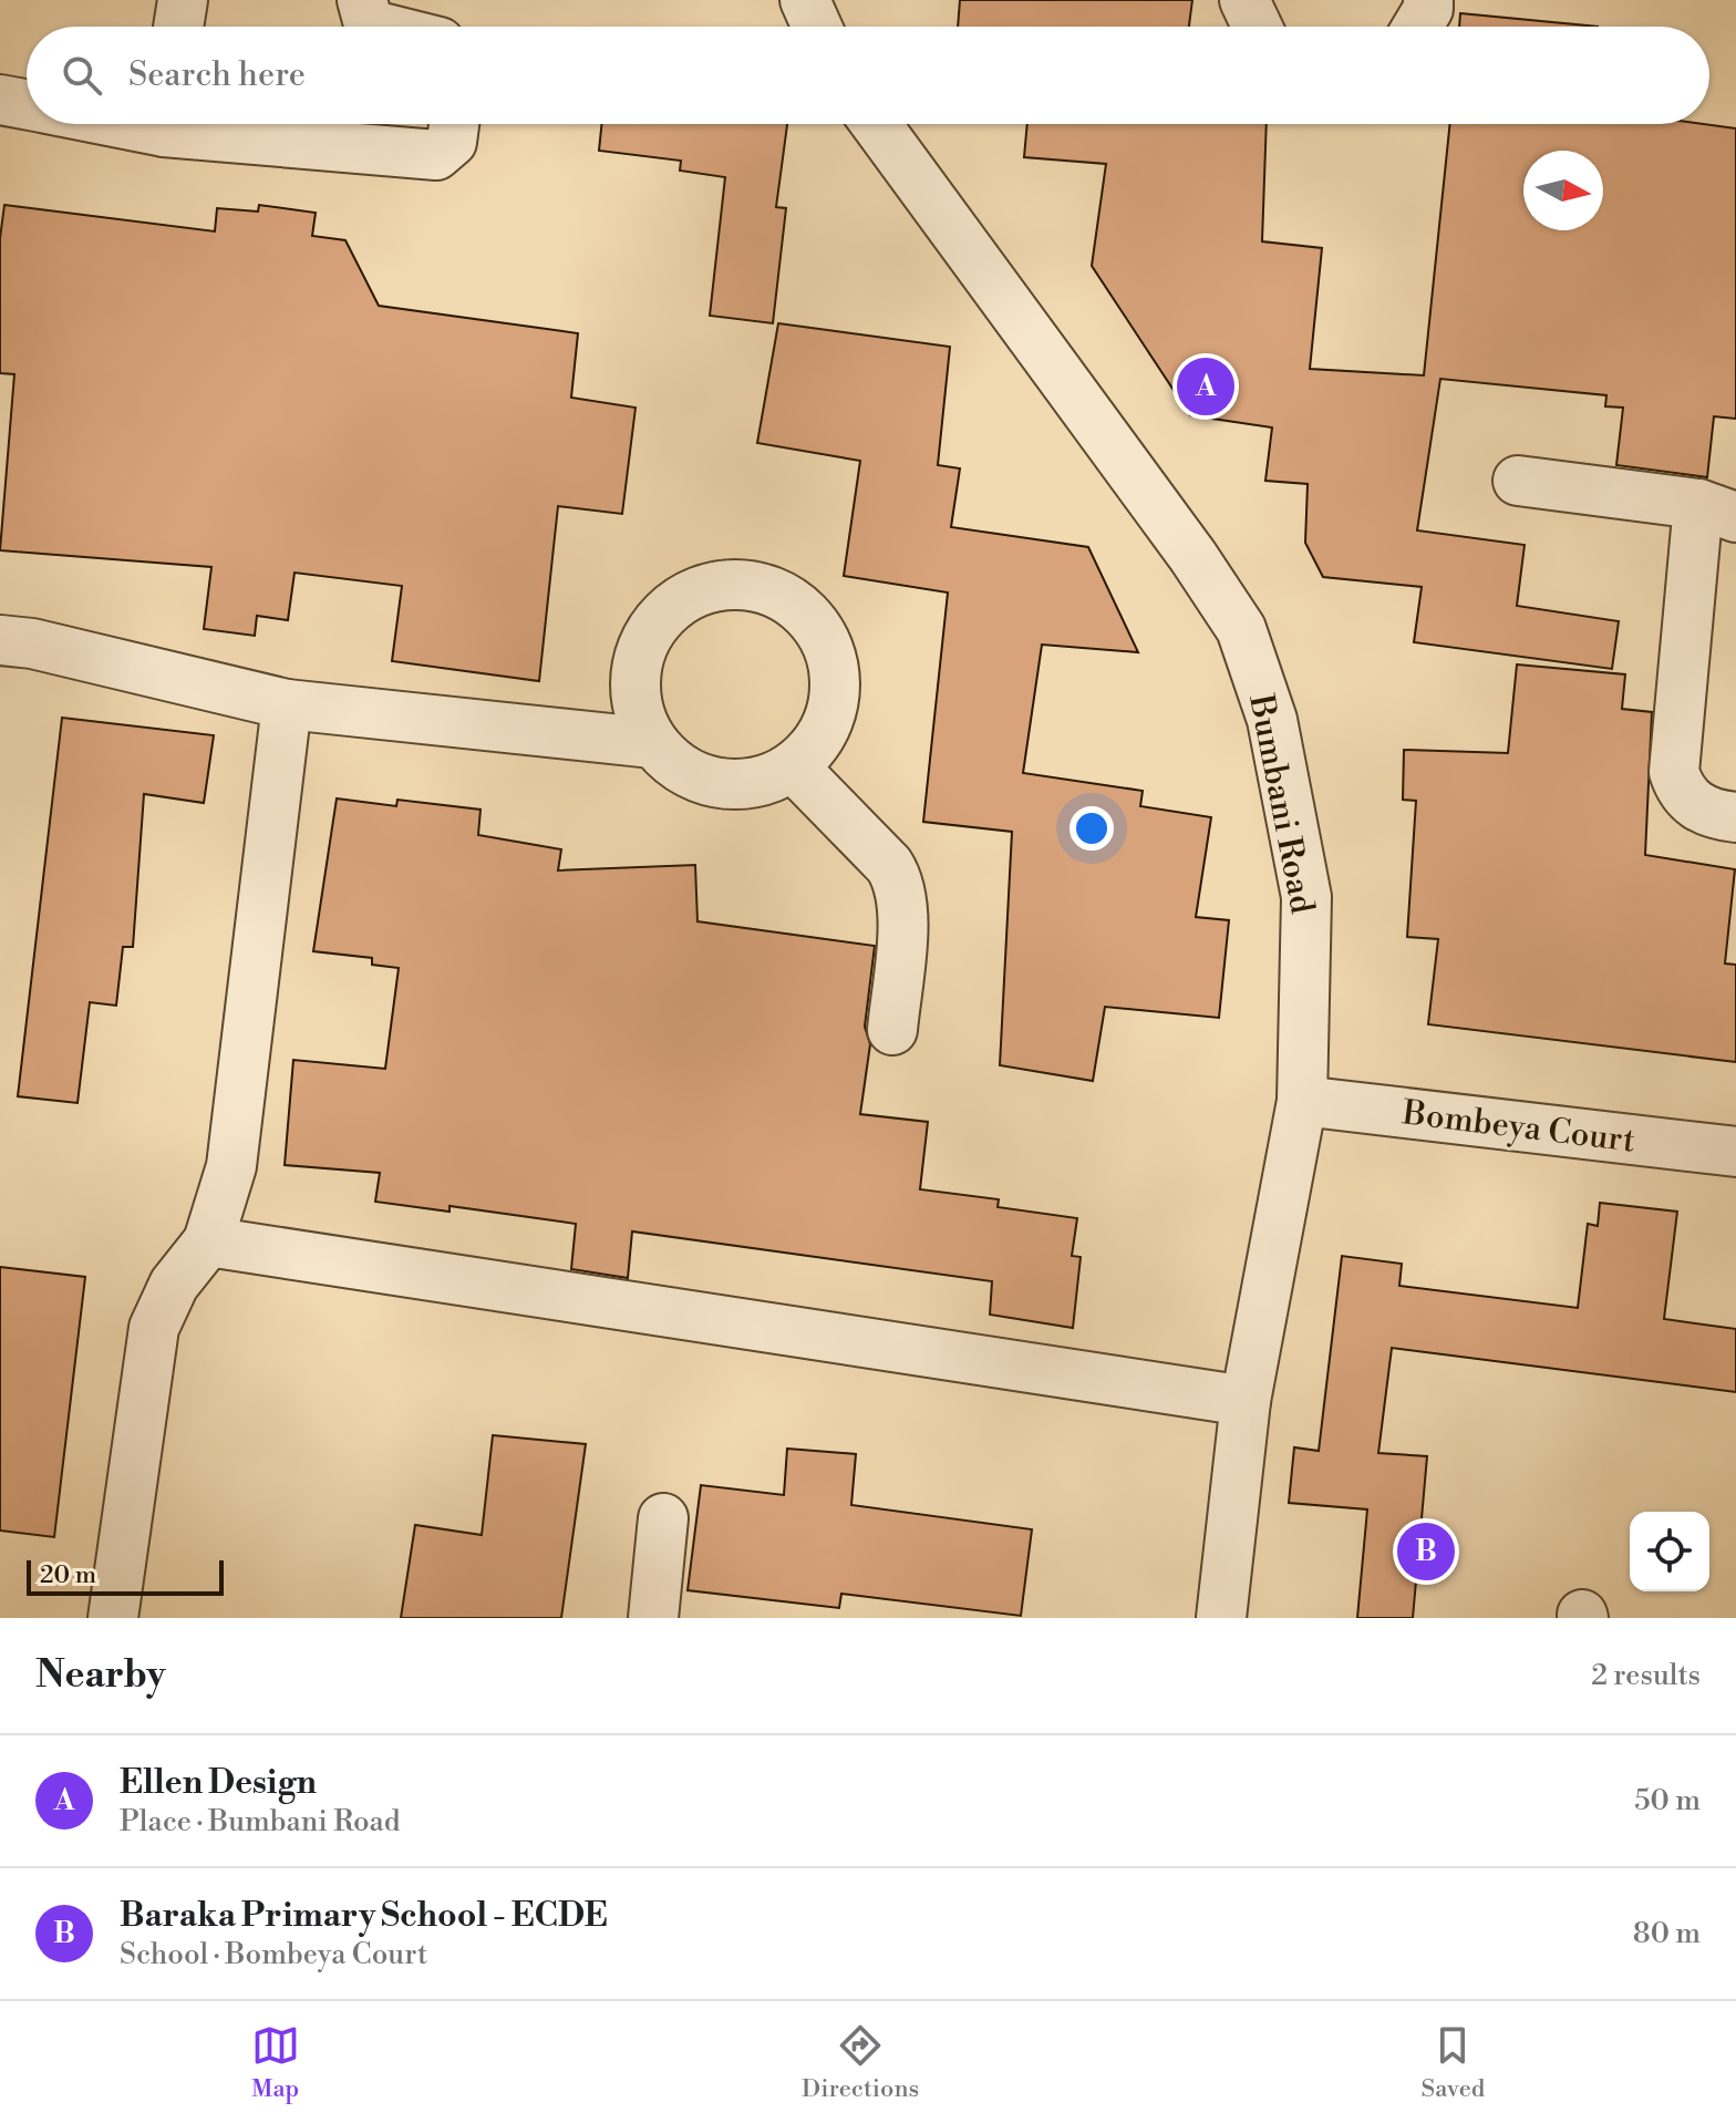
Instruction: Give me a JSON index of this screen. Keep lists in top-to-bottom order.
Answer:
{
  "streets": {
    "street": ["Bumbani Road", "Bombeya Court"]
  },
  "crossings": [
    ["Bumbani Road", "Bombeya Court"]
  ],
  "scale_bar": "20 m",
  "north": "right",
  "page": {
    "search": "Search here",
    "pins": ["A", "B"],
    "scale": "20 m",
    "heading": ["Nearby", "2 results"],
    "list": [
      {
        "mark": "A",
        "name": "Ellen Design",
        "note": "Place · Bumbani Road",
        "value": "50 m"
      },
      {
        "mark": "B",
        "name": "Baraka Primary School - ECDE",
        "note": "School · Bombeya Court",
        "value": "80 m"
      }
    ],
    "nav": ["Map", "Directions", "Saved"]
  }
}
